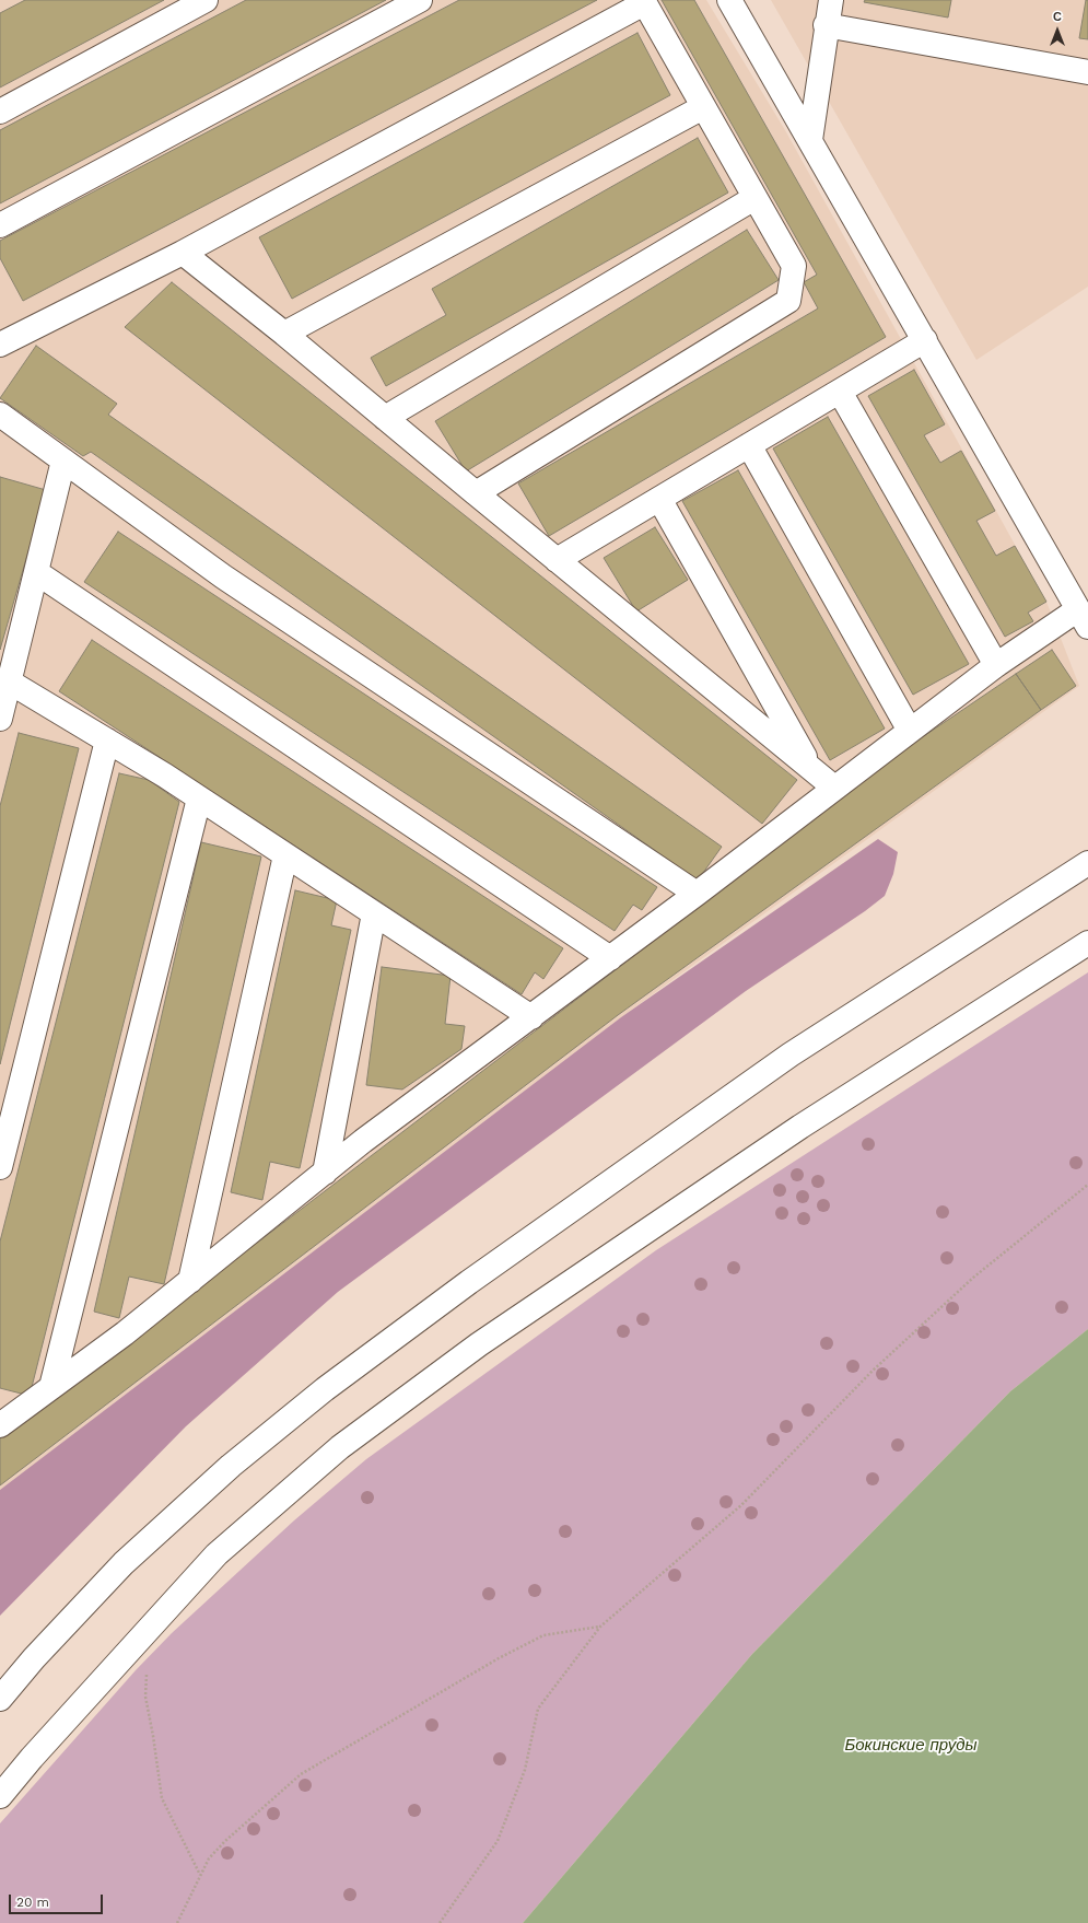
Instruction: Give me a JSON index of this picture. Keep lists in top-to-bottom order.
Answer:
{
  "water": ["Бокинские пруды"],
  "scale_bar": "20 m",
  "north": "top"
}
